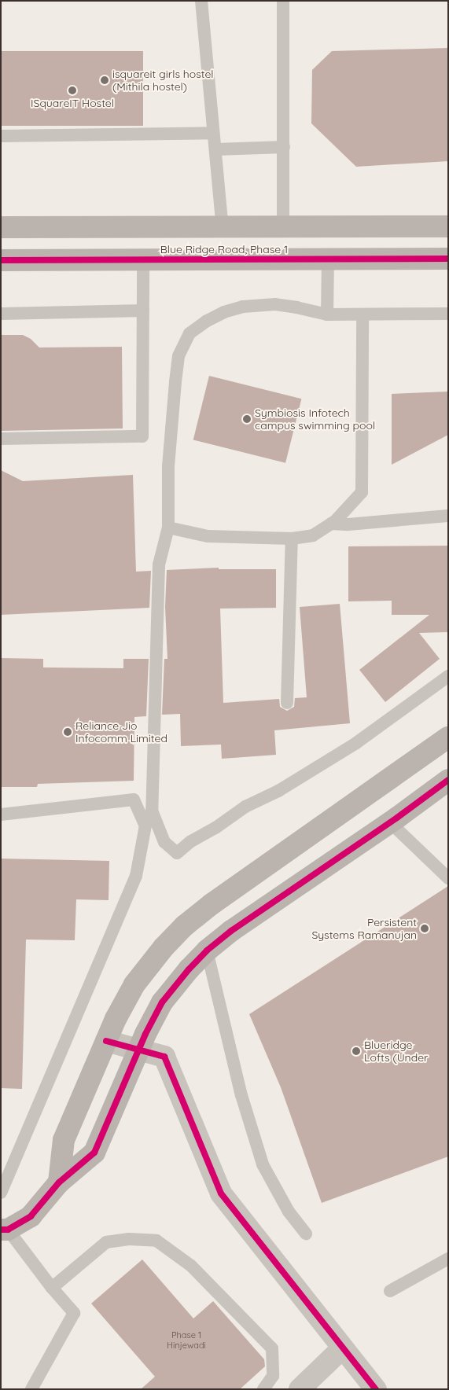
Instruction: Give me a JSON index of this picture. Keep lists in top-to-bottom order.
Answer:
{
  "streets": {
    "street": ["Blue Ridge Road, Phase 1"]
  },
  "places": [
    "isquareit girls hostel (Mithila hostel)",
    "ISquareIT Hostel",
    "Symbiosis Infotech campus swimming pool",
    "Reliance Jio Infocomm Limited",
    "Persistent Systems Ramanujan",
    "Blueridge Lofts (Under"
  ],
  "house_numbers": ["Phase 1 Hinjewadi"]
}
